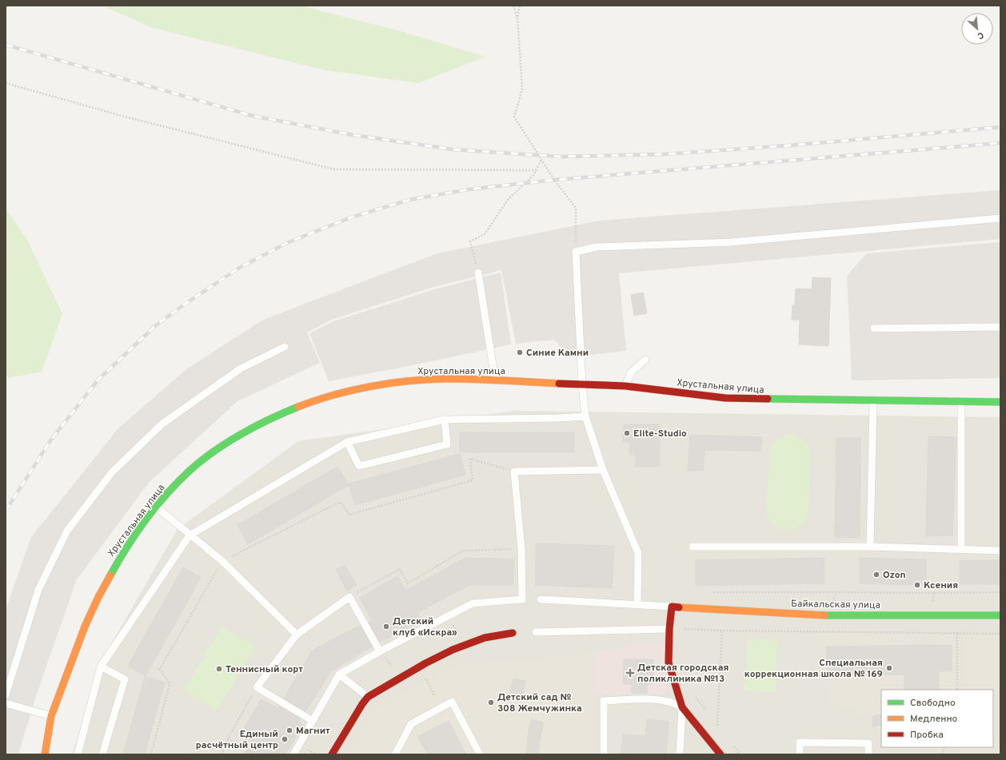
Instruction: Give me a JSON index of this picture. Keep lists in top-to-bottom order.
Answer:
{
  "streets": {
    "street": ["Хрустальная улица", "Байкальская улица"]
  },
  "places": {
    "other": [
      "Синие Камни",
      "Elite-Studio",
      "Ozon",
      "Ксения",
      "Детский клуб «Искра»",
      "Специальная коррекционная школа № 169",
      "Теннисный корт",
      "Детский сад № 308 Жемчужинка",
      "Магнит",
      "Единый расчётный центр"
    ],
    "health": ["Детская городская поликлиника №13"]
  },
  "legend": ["Свободно", "Медленно", "Пробка"],
  "north": "bottom right"
}
